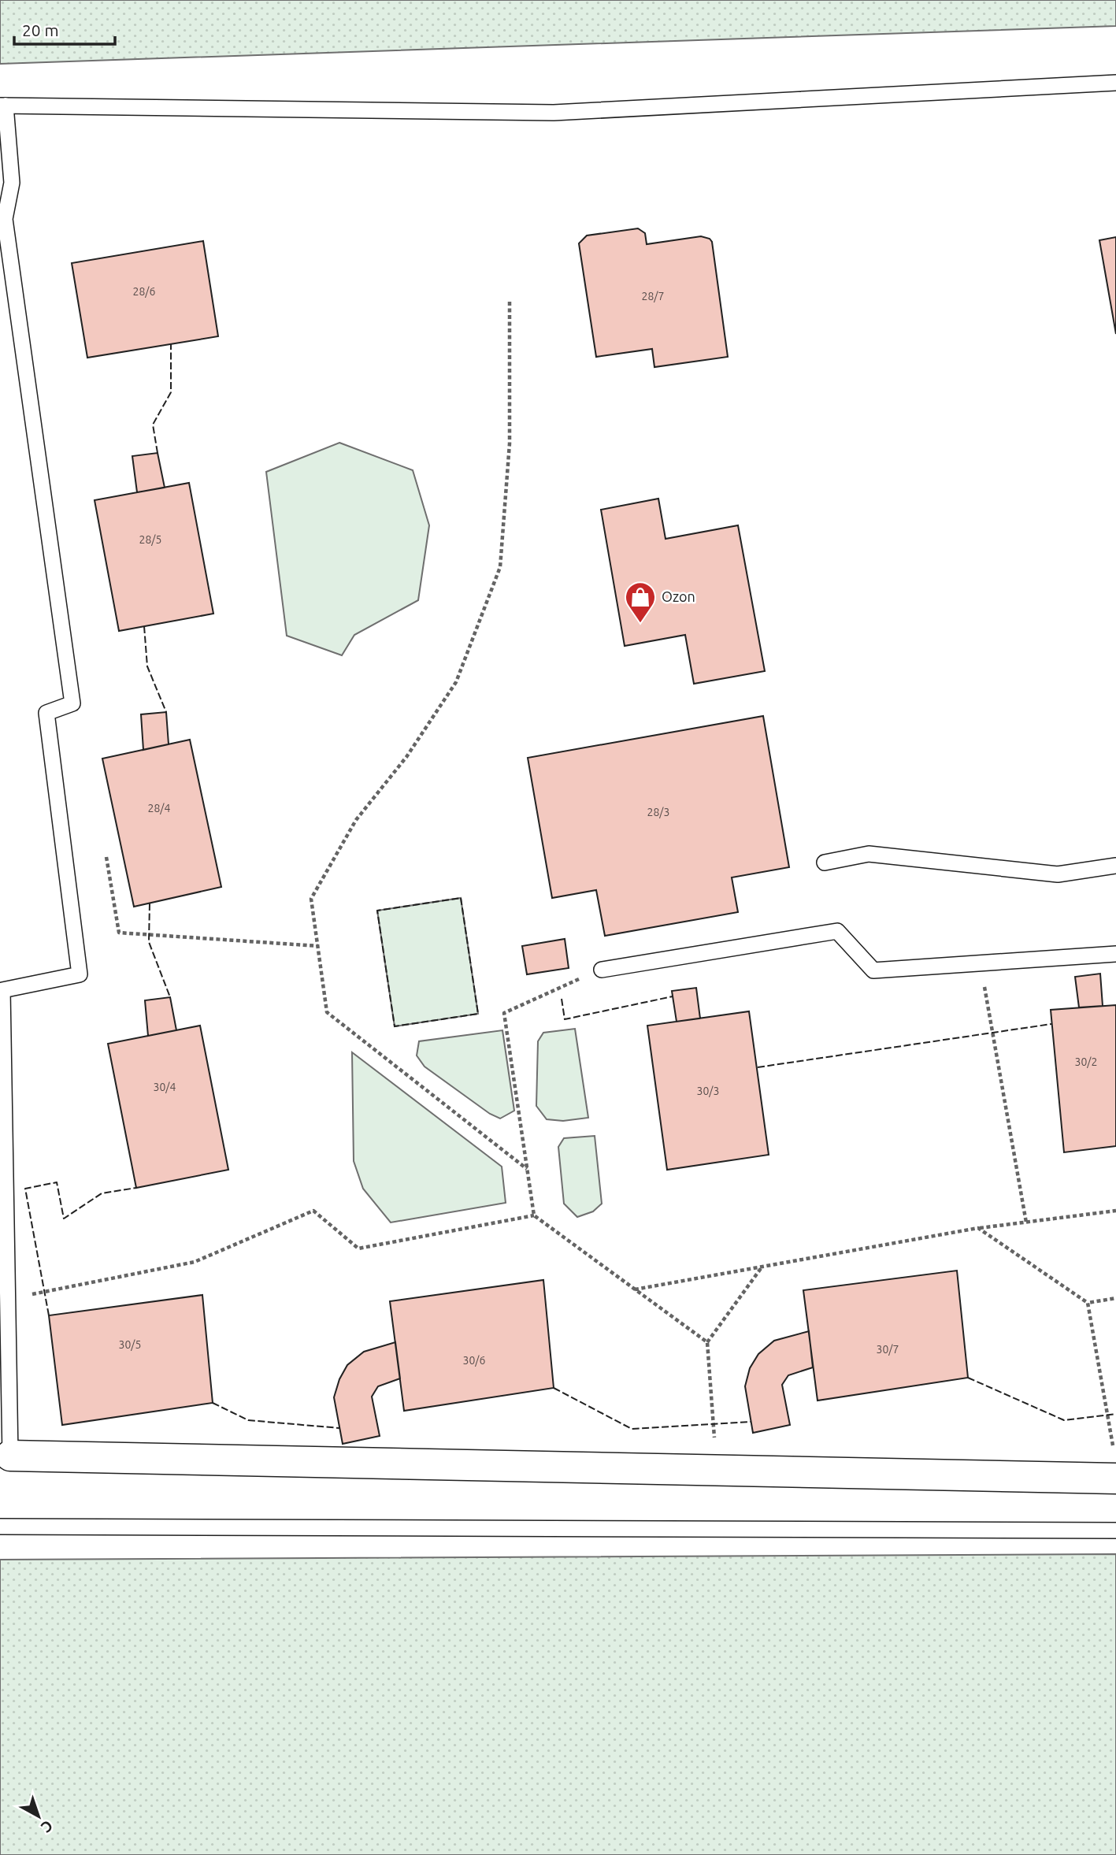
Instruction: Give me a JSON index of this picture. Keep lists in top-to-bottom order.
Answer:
{
  "places": {
    "shop": ["Ozon"]
  },
  "house_numbers": [
    "28/6",
    "28/7",
    "28/5",
    "28/4",
    "28/3",
    "30/2",
    "30/4",
    "30/3",
    "30/5",
    "30/7",
    "30/6"
  ],
  "scale_bar": "20 m",
  "north": "bottom right"
}
